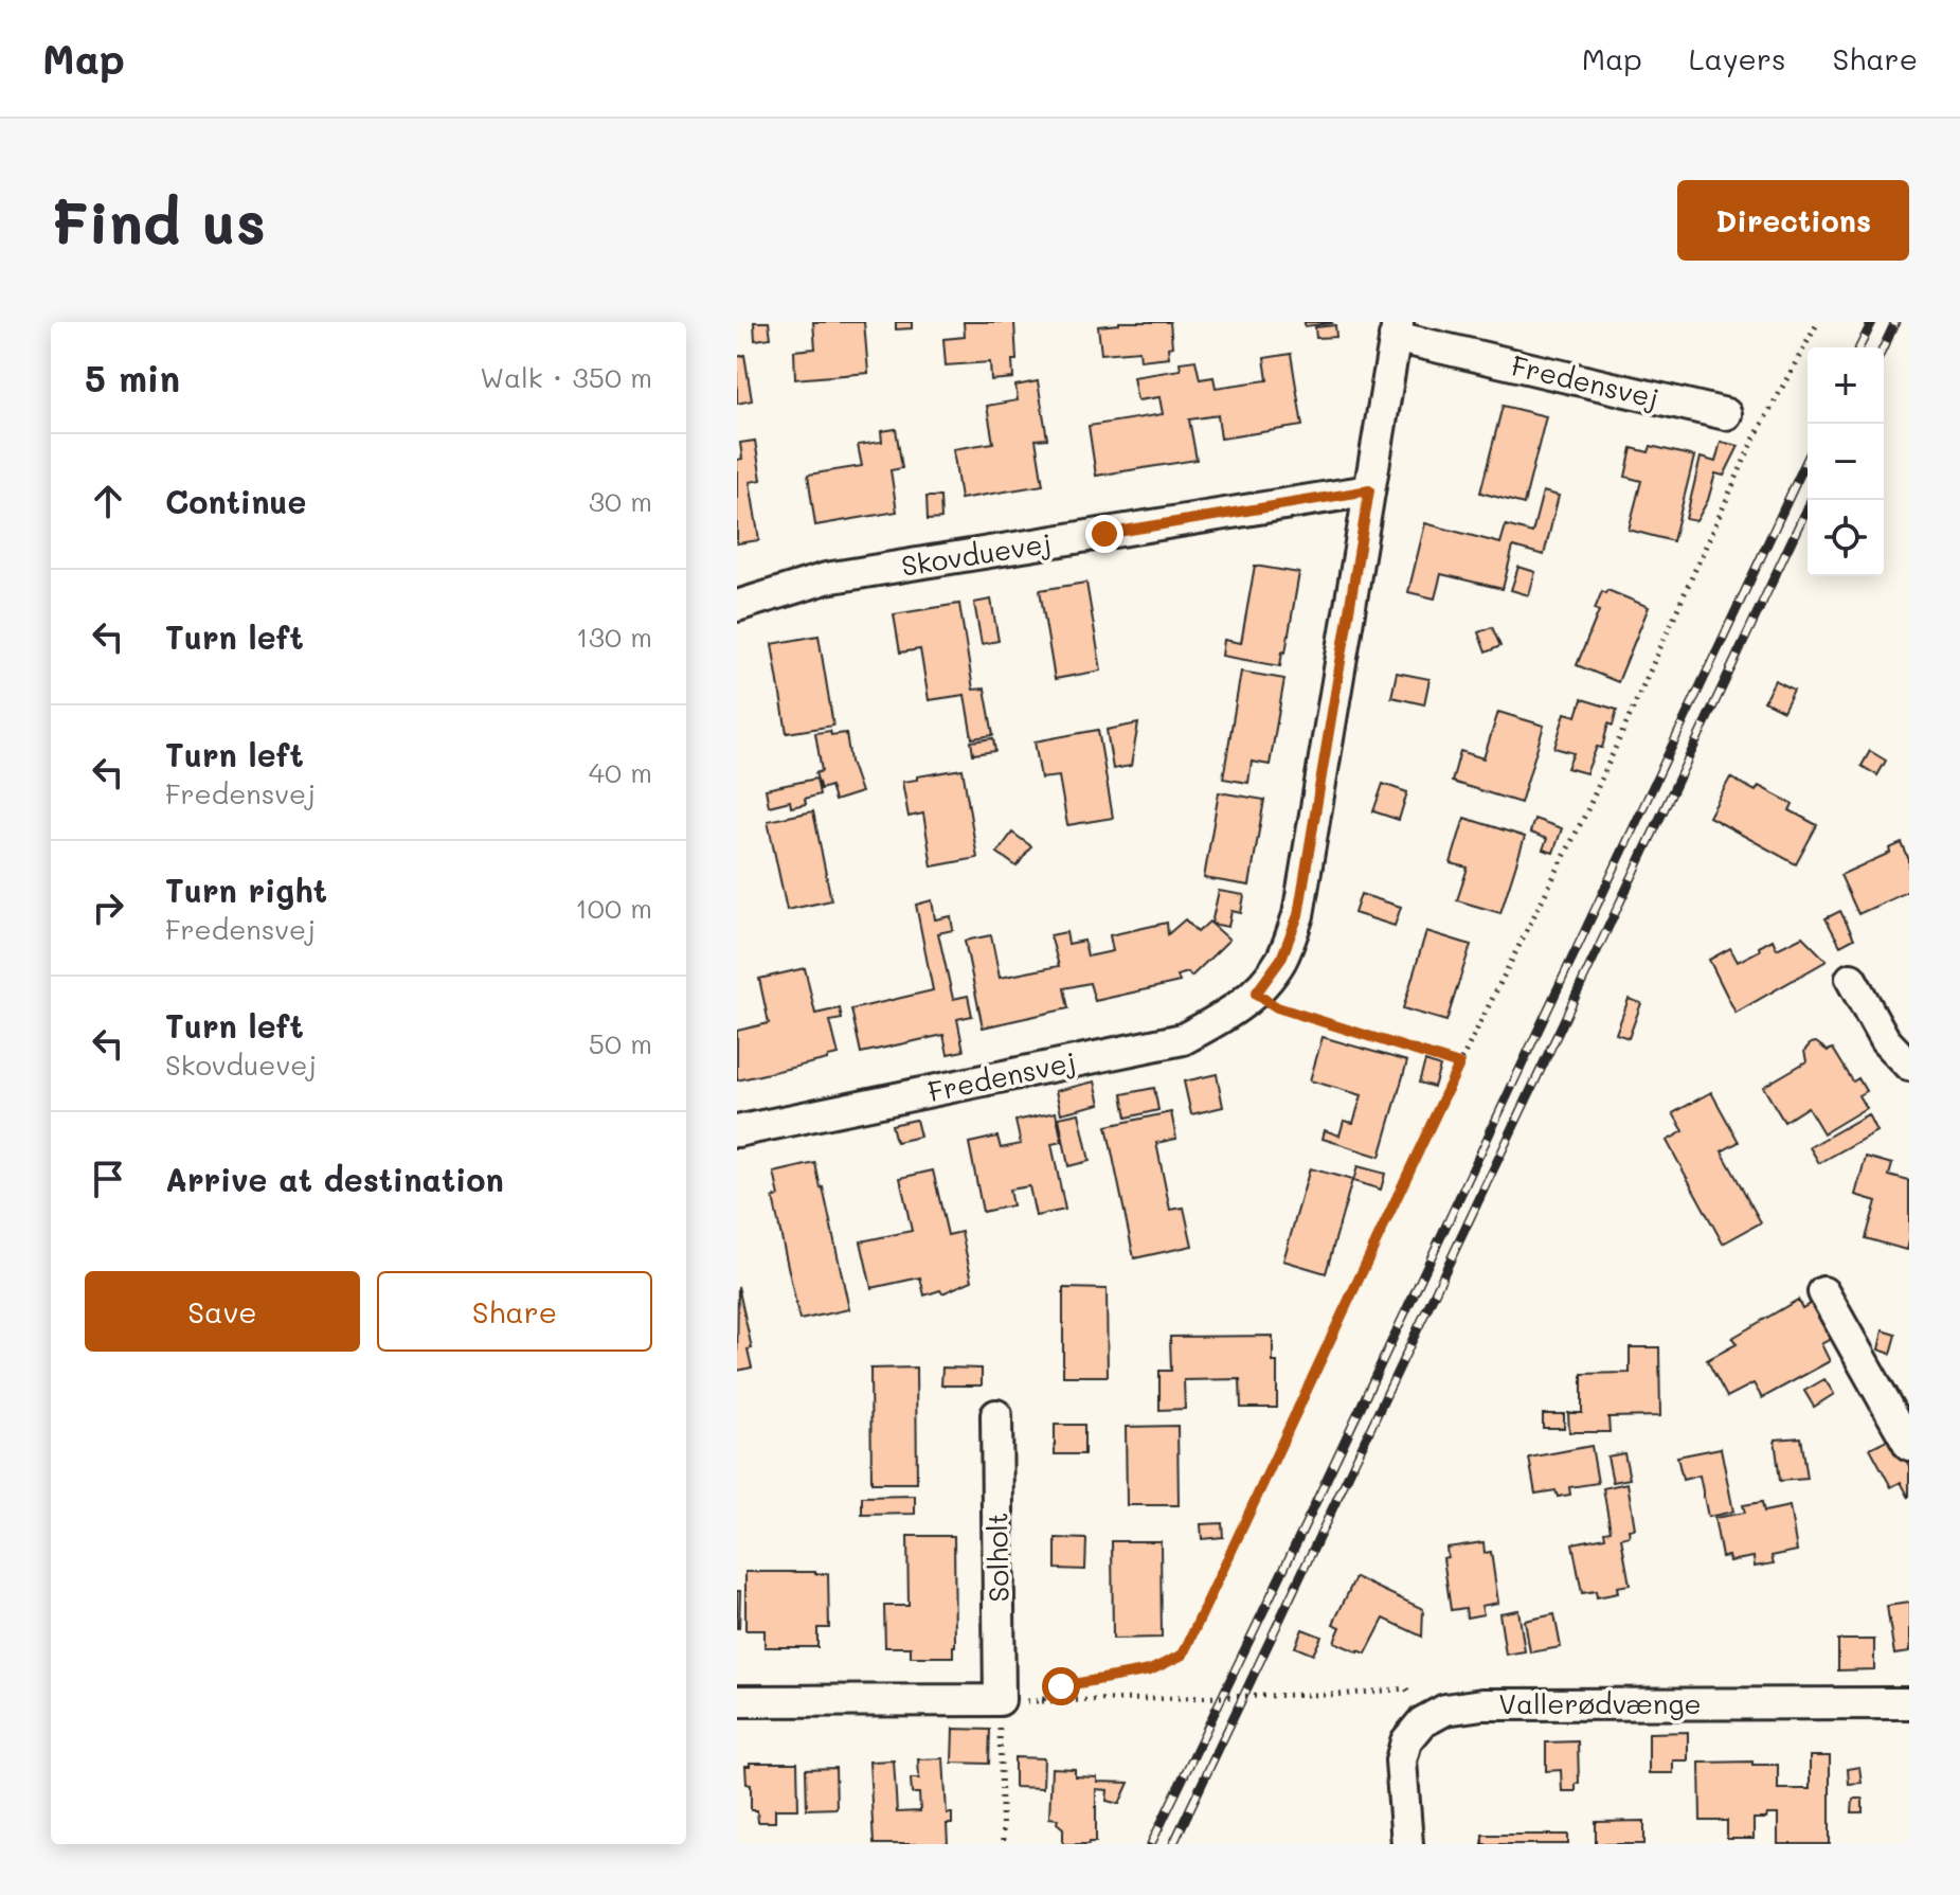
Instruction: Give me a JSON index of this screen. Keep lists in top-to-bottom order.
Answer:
{
  "streets": {
    "street": [
      "Fredensvej",
      "Skovduevej",
      "Solholt",
      "Vallerødvænge"
    ]
  },
  "crossings": [
    ["Fredensvej", "Skovduevej"]
  ],
  "page": {
    "header": "Map",
    "nav": ["Map", "Layers", "Share"],
    "buttons": [
      "Directions",
      ["Save", "Share"]
    ],
    "title": "Find us",
    "heading": ["5 min", "Walk · 350 m"],
    "map_buttons": ["+", "−"],
    "list": [
      ["Continue", "30 m"],
      ["Turn left", "130 m"],
      ["Turn left", "Fredensvej", "40 m"],
      ["Turn right", "Fredensvej", "100 m"],
      ["Turn left", "Skovduevej", "50 m"],
      "Arrive at destination"
    ]
  }
}
